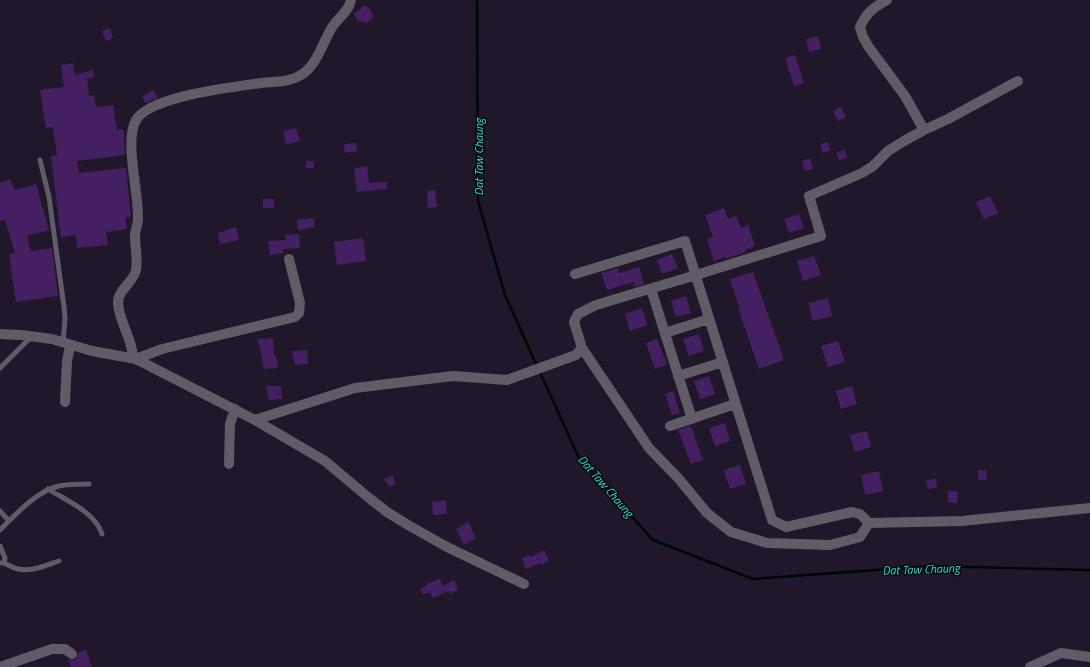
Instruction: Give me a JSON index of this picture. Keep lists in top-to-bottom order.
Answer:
{
  "water": ["Dat Taw Chaung"]
}
